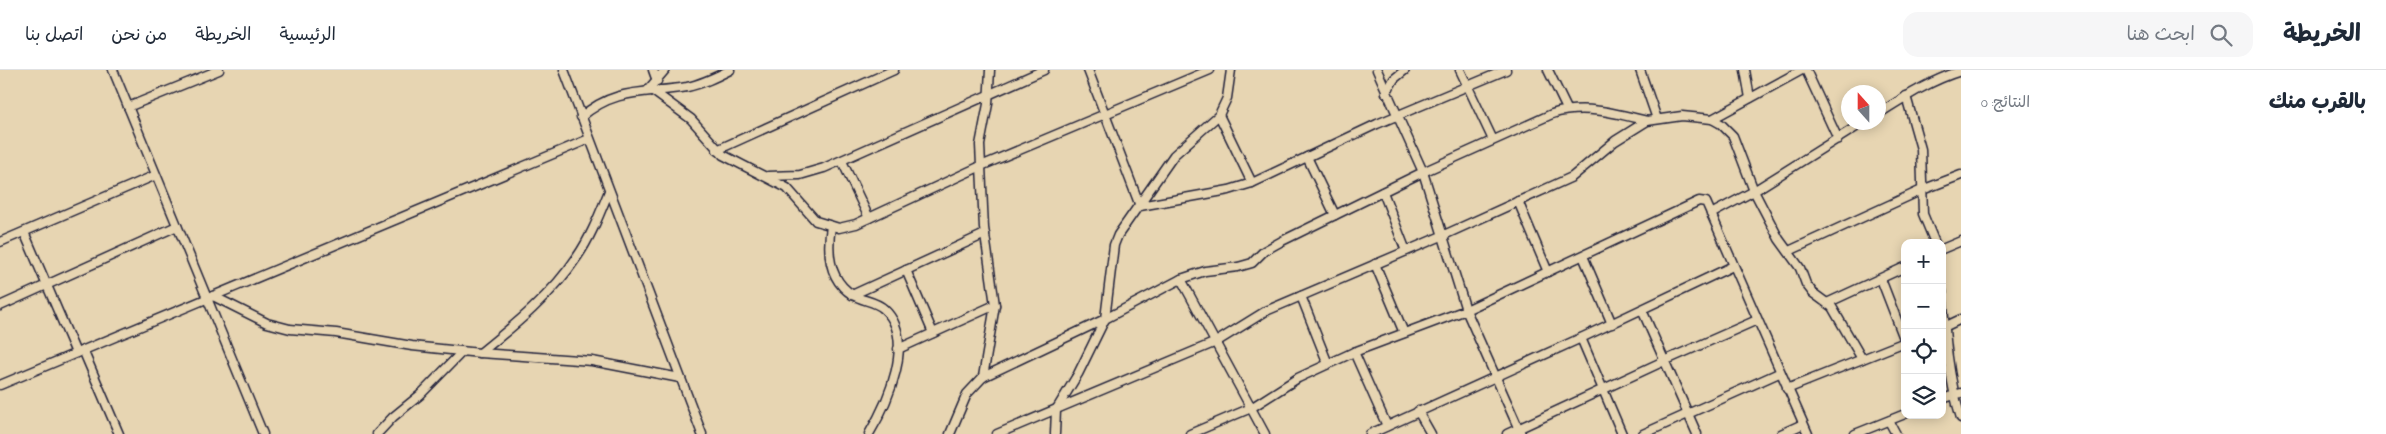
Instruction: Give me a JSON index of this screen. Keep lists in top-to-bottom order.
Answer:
{
  "north": "top",
  "page": {
    "header": "الخريطة",
    "search": "ابحث هنا",
    "nav": [
      "الرئيسية",
      "الخريطة",
      "من نحن",
      "اتصل بنا"
    ],
    "heading": ["بالقرب منك", "النتائج: 0"],
    "map_buttons": ["+", "−"]
  }
}
